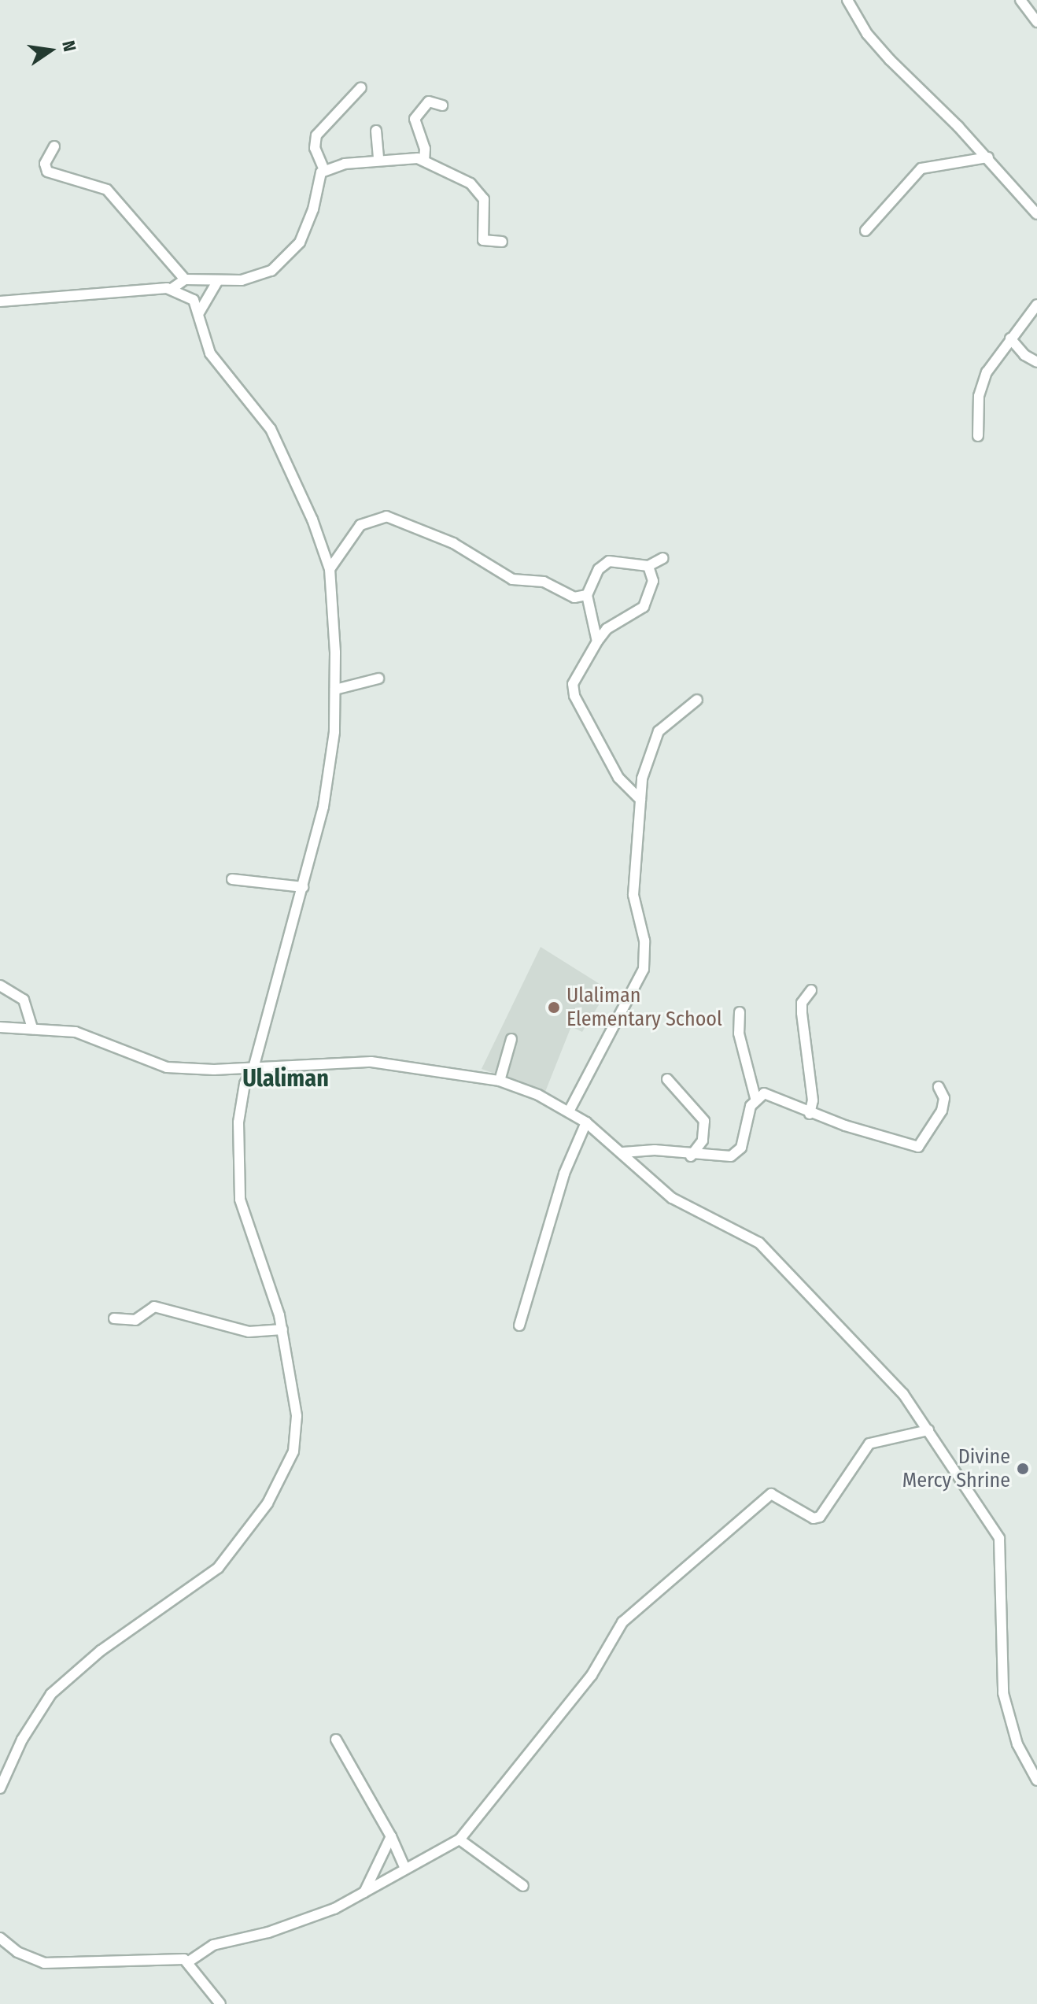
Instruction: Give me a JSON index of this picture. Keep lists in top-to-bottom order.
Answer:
{
  "districts": ["Ulaliman"],
  "places": ["Ulaliman Elementary School", "Divine Mercy Shrine"],
  "north": "right"
}
